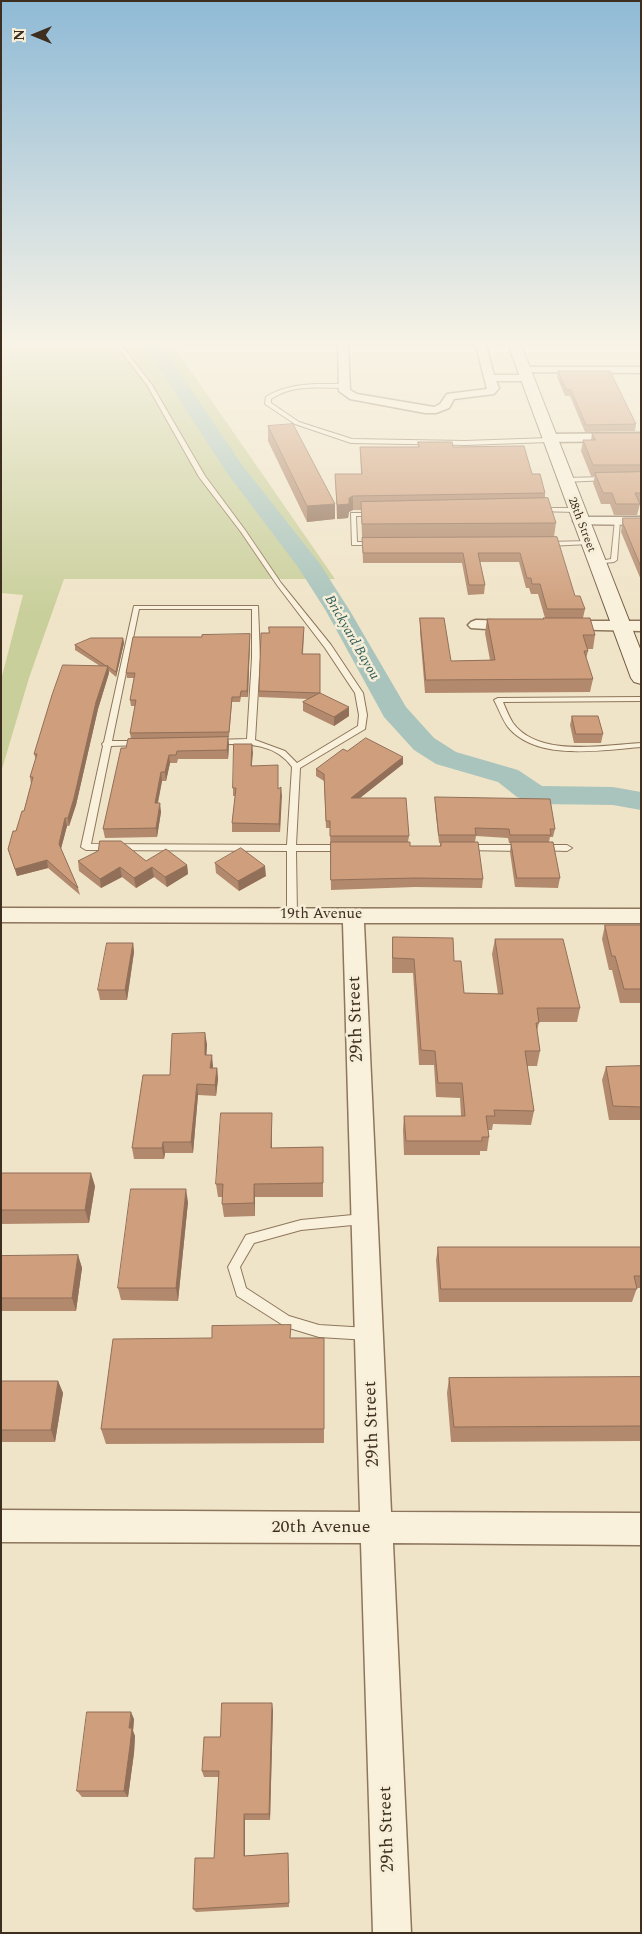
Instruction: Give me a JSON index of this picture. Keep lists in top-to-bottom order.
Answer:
{
  "streets": {
    "main road": ["28th Street"],
    "street": ["19th Avenue", "29th Street", "20th Avenue"]
  },
  "crossings": [
    ["19th Avenue", "29th Street"],
    ["29th Street", "20th Avenue"]
  ],
  "water": ["Brickyard Bayou"],
  "north": "left"
}
